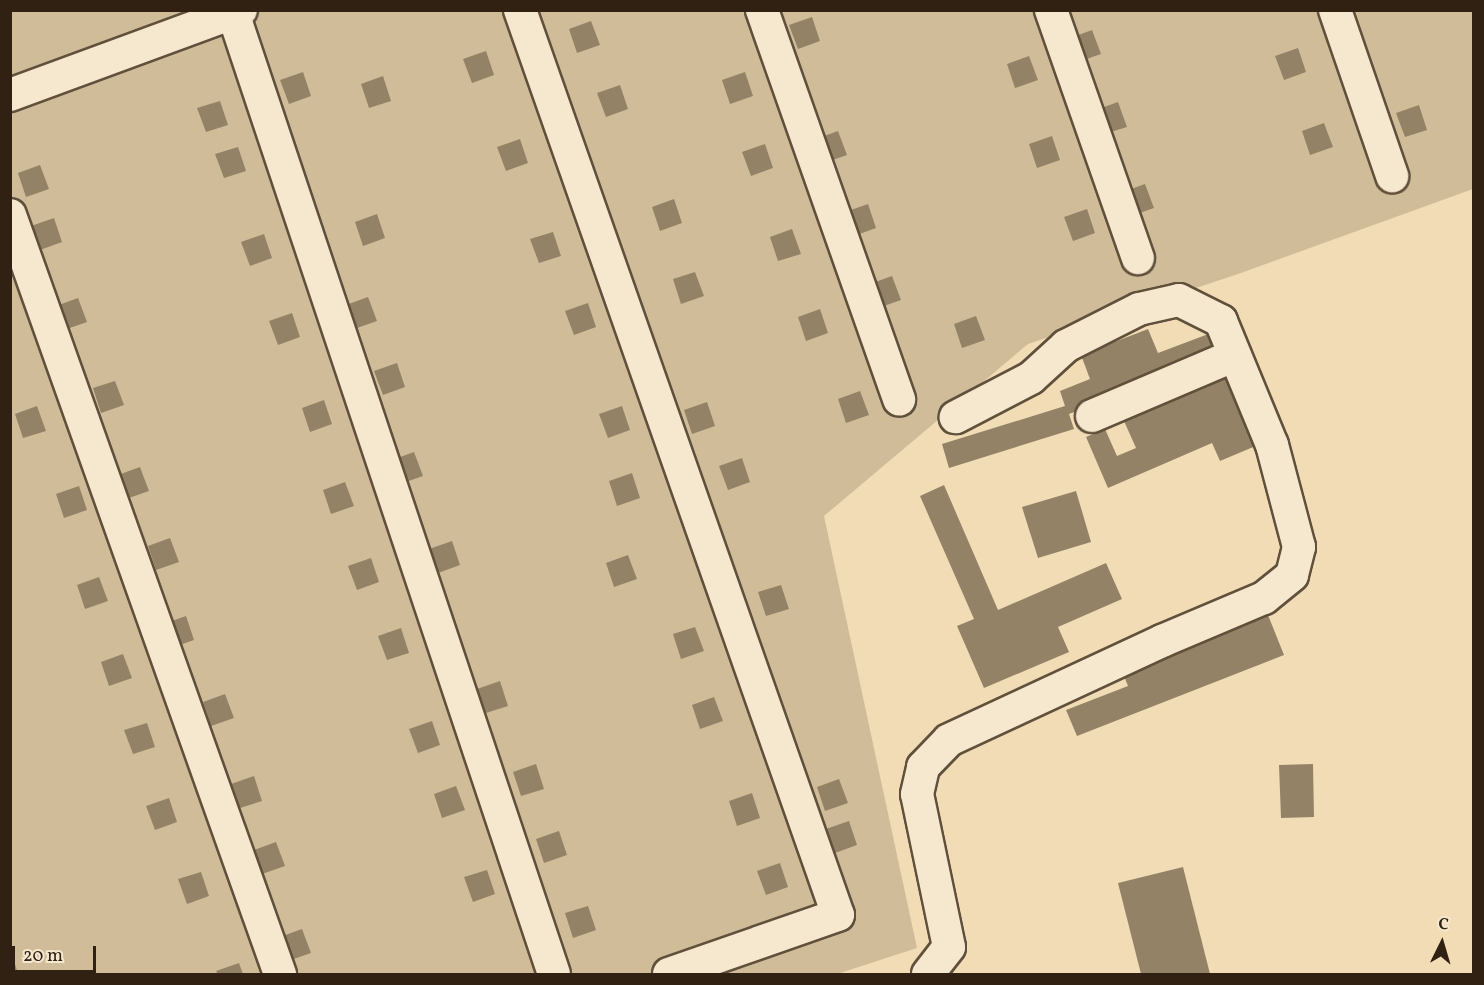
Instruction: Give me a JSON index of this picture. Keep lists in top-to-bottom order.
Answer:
{
  "scale_bar": "20 m",
  "north": "top"
}
